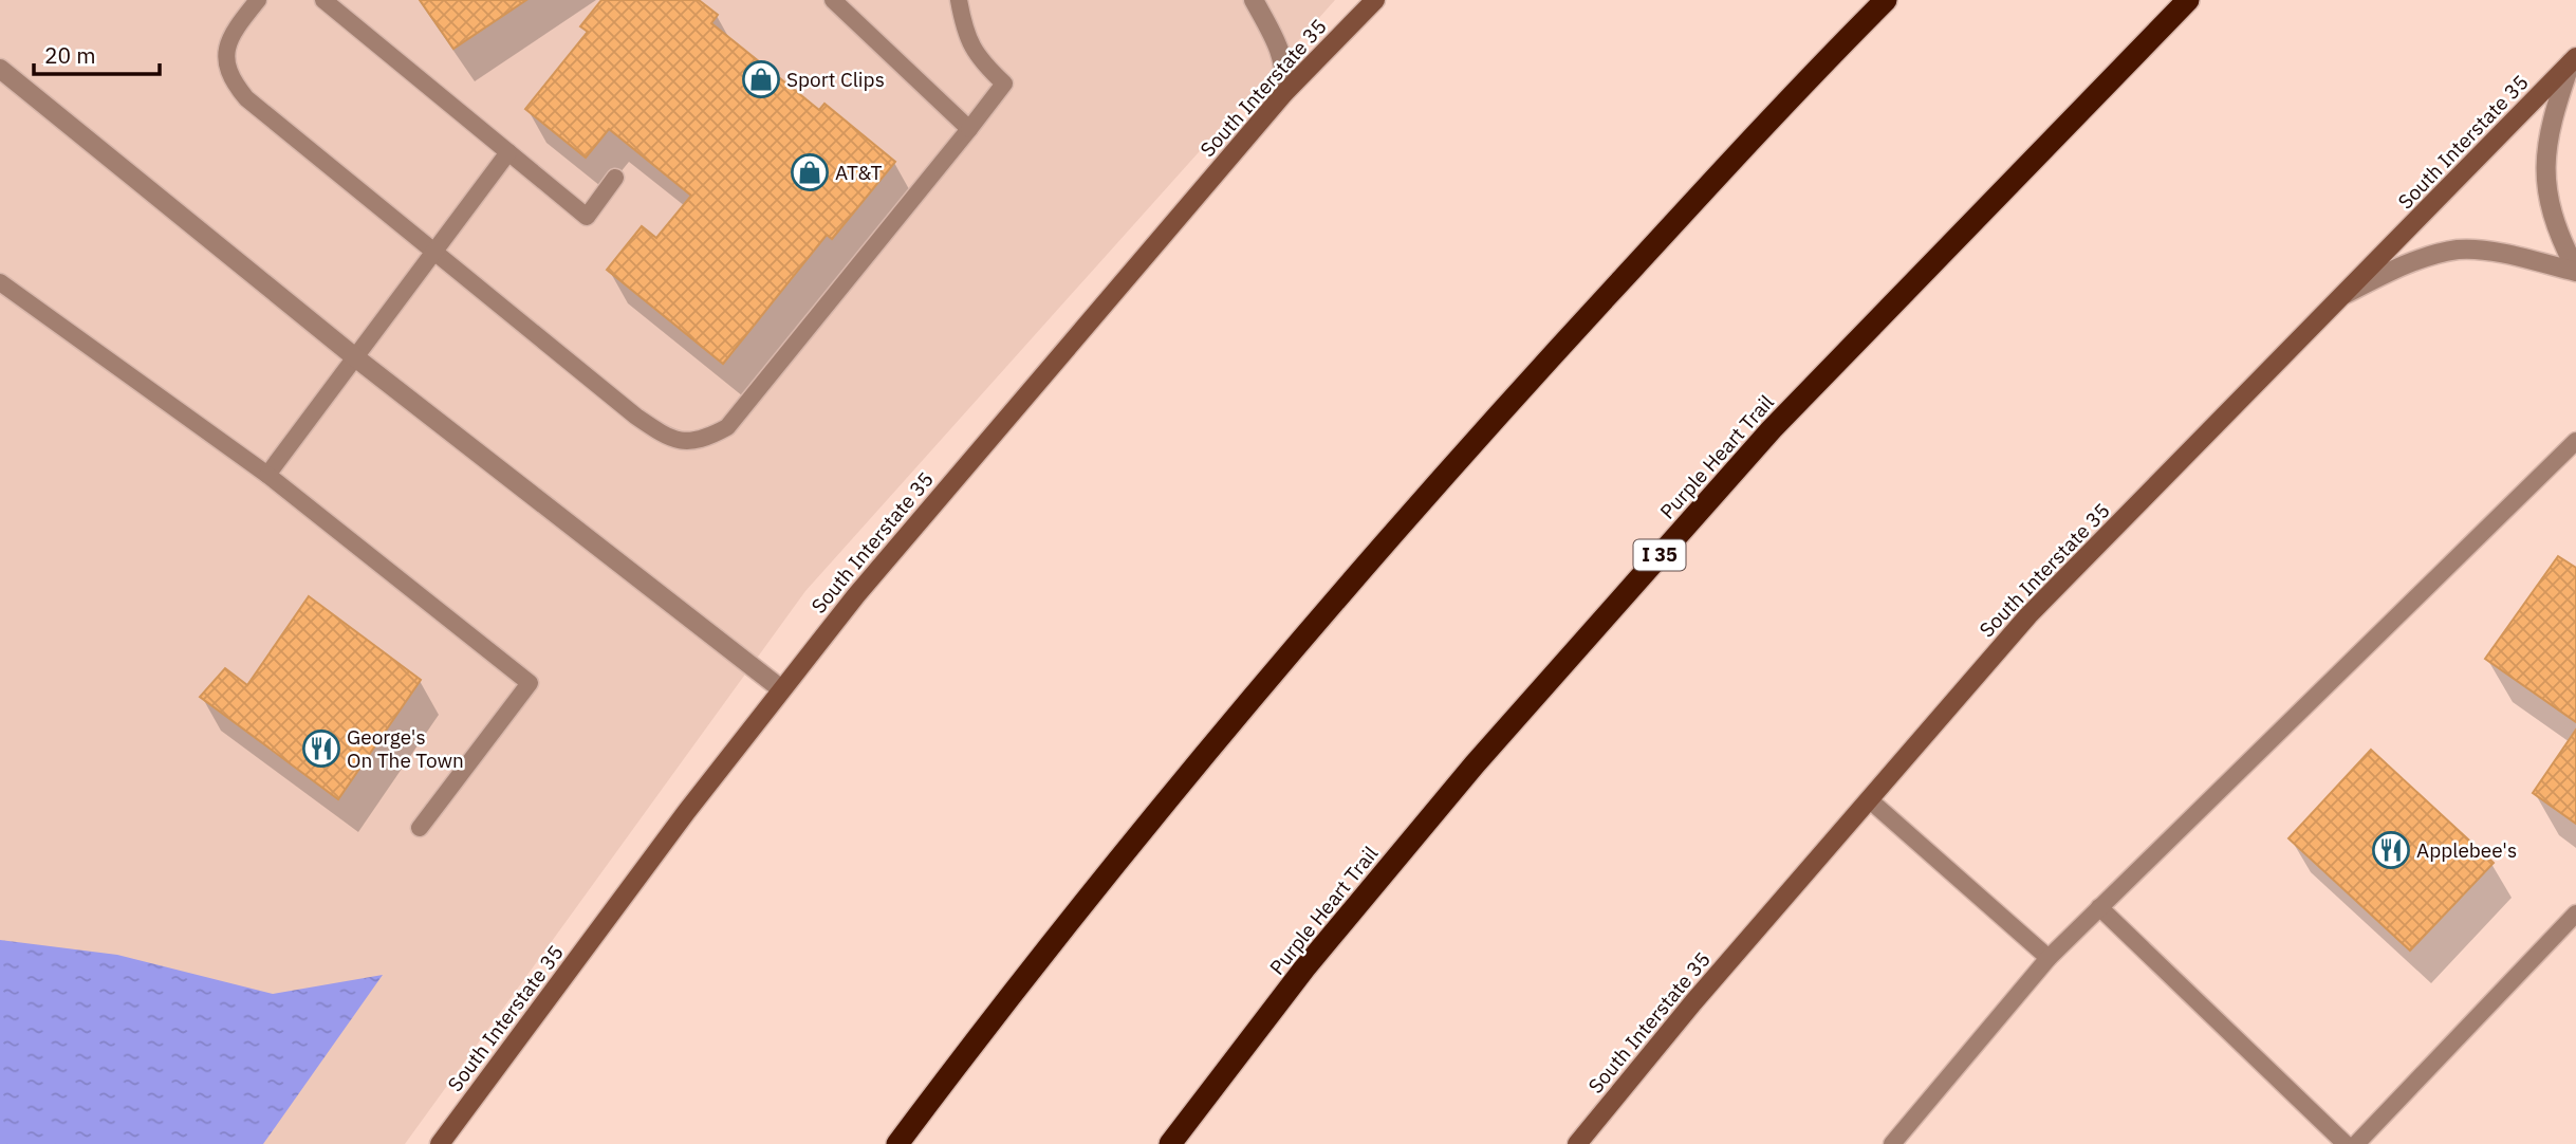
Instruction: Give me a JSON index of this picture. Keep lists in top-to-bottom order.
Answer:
{
  "streets": {
    "highway": ["Purple Heart Trail", "I 35"],
    "main road": ["South Interstate 35"]
  },
  "places": {
    "shop": ["Sport Clips", "AT&T"],
    "restaurant": ["George's On The Town", "Applebee's"]
  },
  "scale_bar": "20 m"
}
